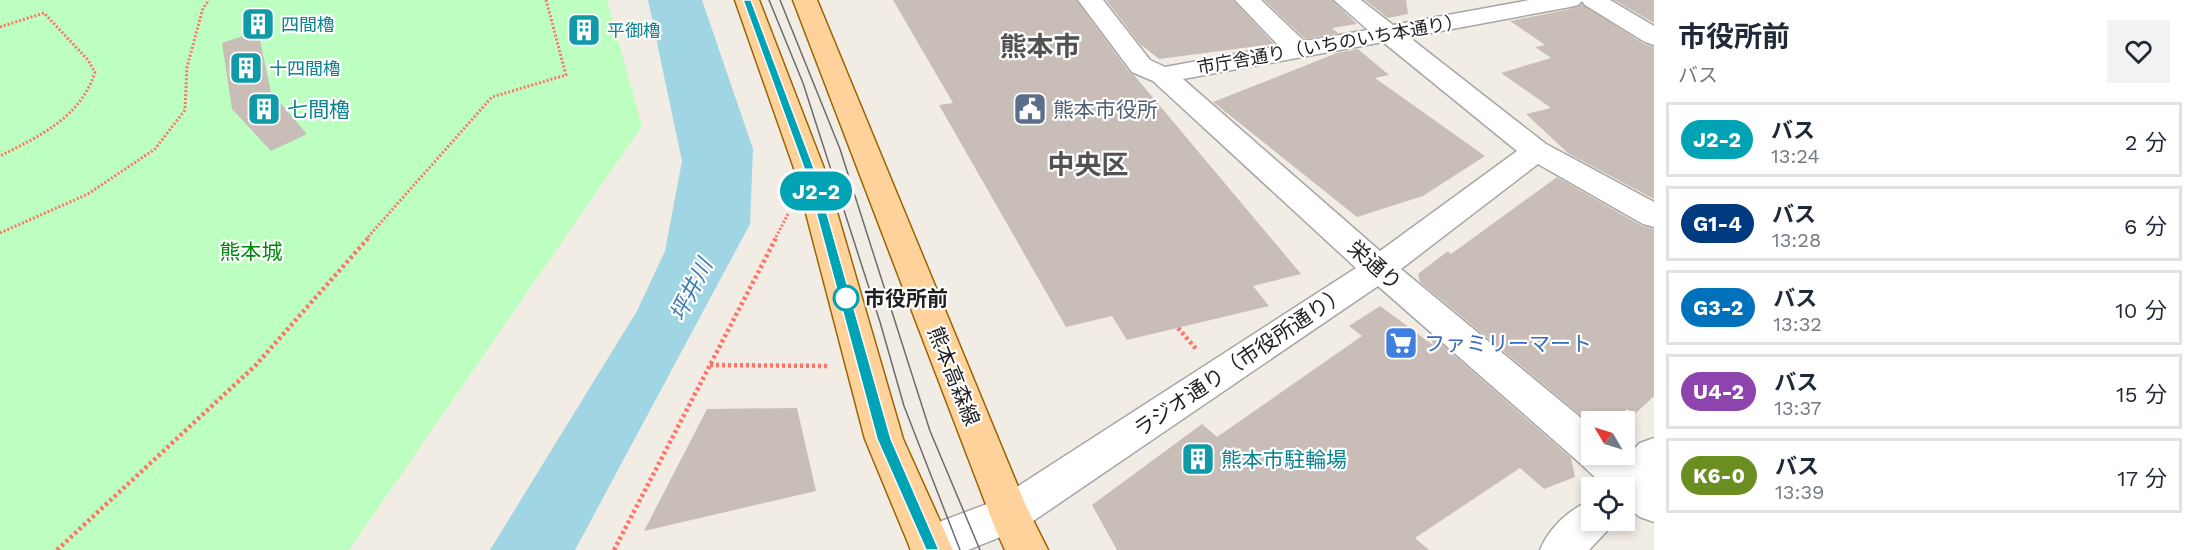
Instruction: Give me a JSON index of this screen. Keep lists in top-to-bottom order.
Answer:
{
  "streets": {
    "main road": ["熊本高森線"],
    "street": ["市庁舎通り（いちのいち本通り）", "栄通り", "ラジオ通り（市役所通り）"]
  },
  "crossings": [
    ["市庁舎通り（いちのいち本通り）", "栄通り"],
    ["栄通り", "ラジオ通り（市役所通り）"],
    ["ラジオ通り（市役所通り）", "熊本高森線"]
  ],
  "districts": ["熊本市", "中央区"],
  "water": ["坪井川"],
  "parks": ["熊本城"],
  "places": {
    "building": [
      "四間櫓",
      "平御櫓",
      "十四間櫓",
      "七間櫓",
      "熊本市駐輪場"
    ],
    "public building": ["熊本市役所"],
    "other": ["市役所前"],
    "supermarket": ["ファミリーマート"]
  },
  "lines": ["bus line J2-2"],
  "north": "top left",
  "page": {
    "on_map": "J2-2",
    "heading": ["市役所前", "バス"],
    "list": [
      {
        "mark": "J2-2",
        "name": "バス",
        "note": "13:24",
        "value": "2 分"
      },
      {
        "mark": "G1-4",
        "name": "バス",
        "note": "13:28",
        "value": "6 分"
      },
      {
        "mark": "G3-2",
        "name": "バス",
        "note": "13:32",
        "value": "10 分"
      },
      {
        "mark": "U4-2",
        "name": "バス",
        "note": "13:37",
        "value": "15 分"
      },
      {
        "mark": "K6-0",
        "name": "バス",
        "note": "13:39",
        "value": "17 分"
      }
    ]
  }
}
